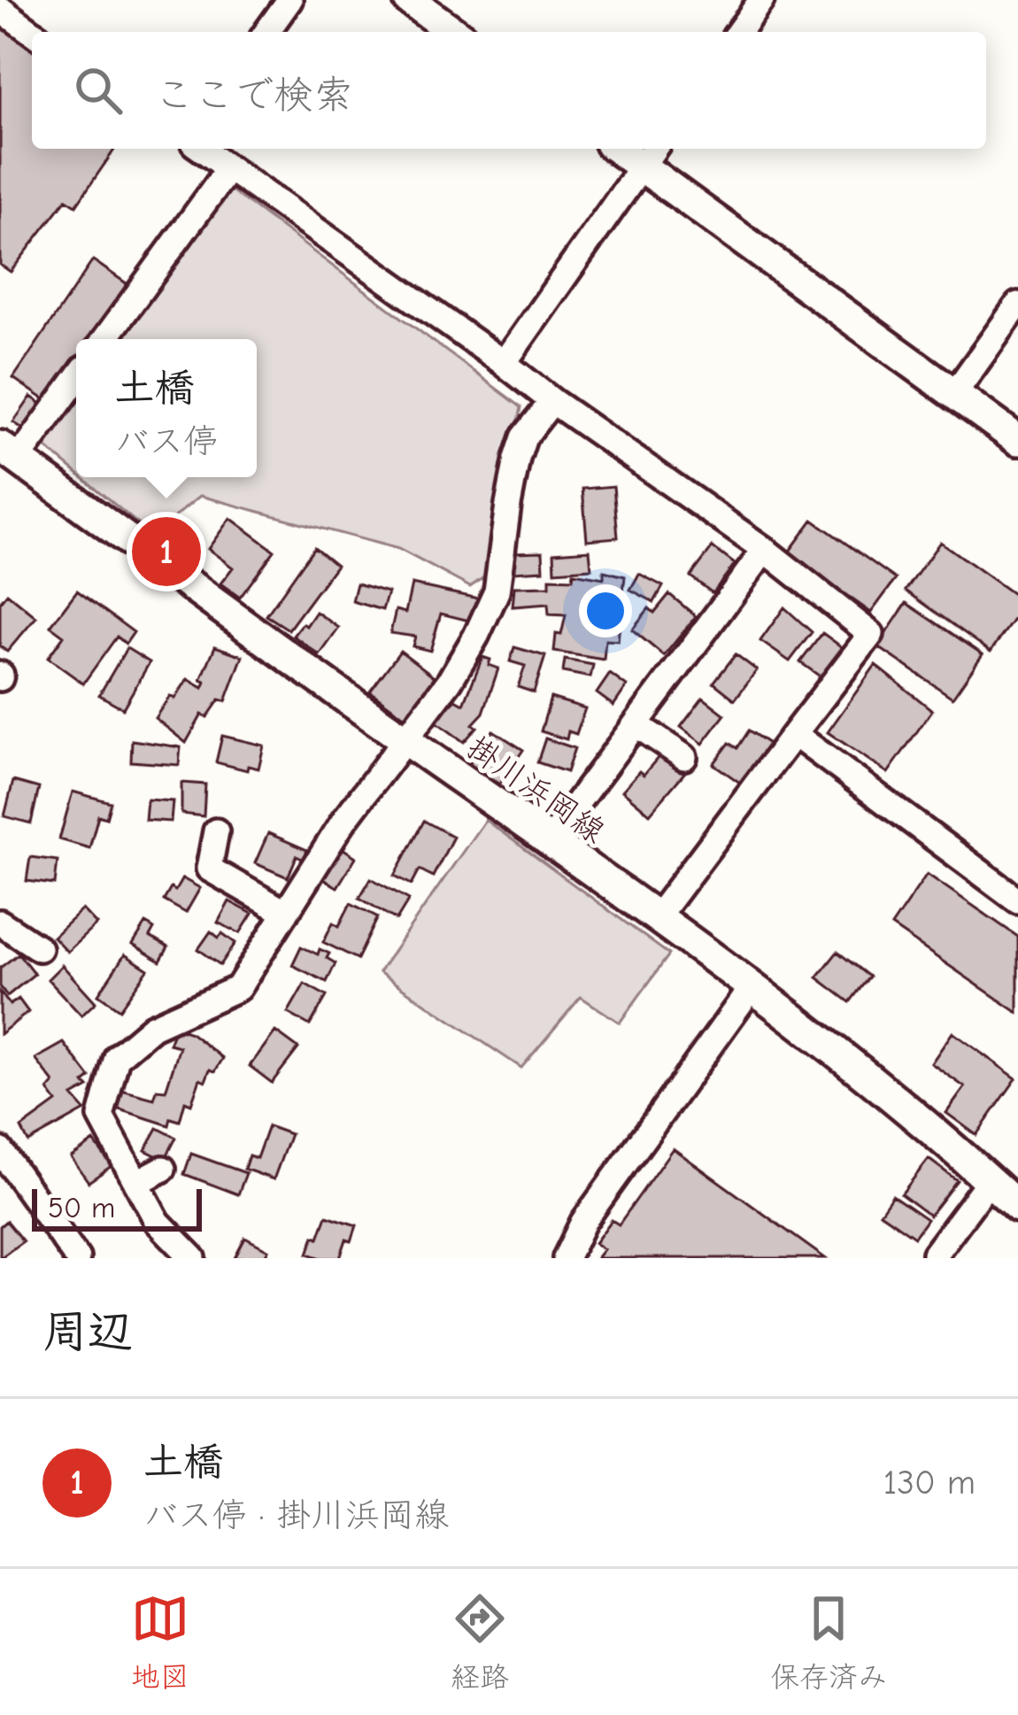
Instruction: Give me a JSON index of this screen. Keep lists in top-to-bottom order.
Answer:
{
  "streets": {
    "main road": ["掛川浜岡線"]
  },
  "scale_bar": "50 m",
  "page": {
    "search": "ここで検索",
    "popup": ["土橋", "バス停"],
    "pins": "1",
    "scale": "50 m",
    "heading": "周辺",
    "list": [
      {
        "mark": "1",
        "name": "土橋",
        "note": "バス停 · 掛川浜岡線",
        "value": "130 m"
      }
    ],
    "nav": ["地図", "経路", "保存済み"]
  }
}
